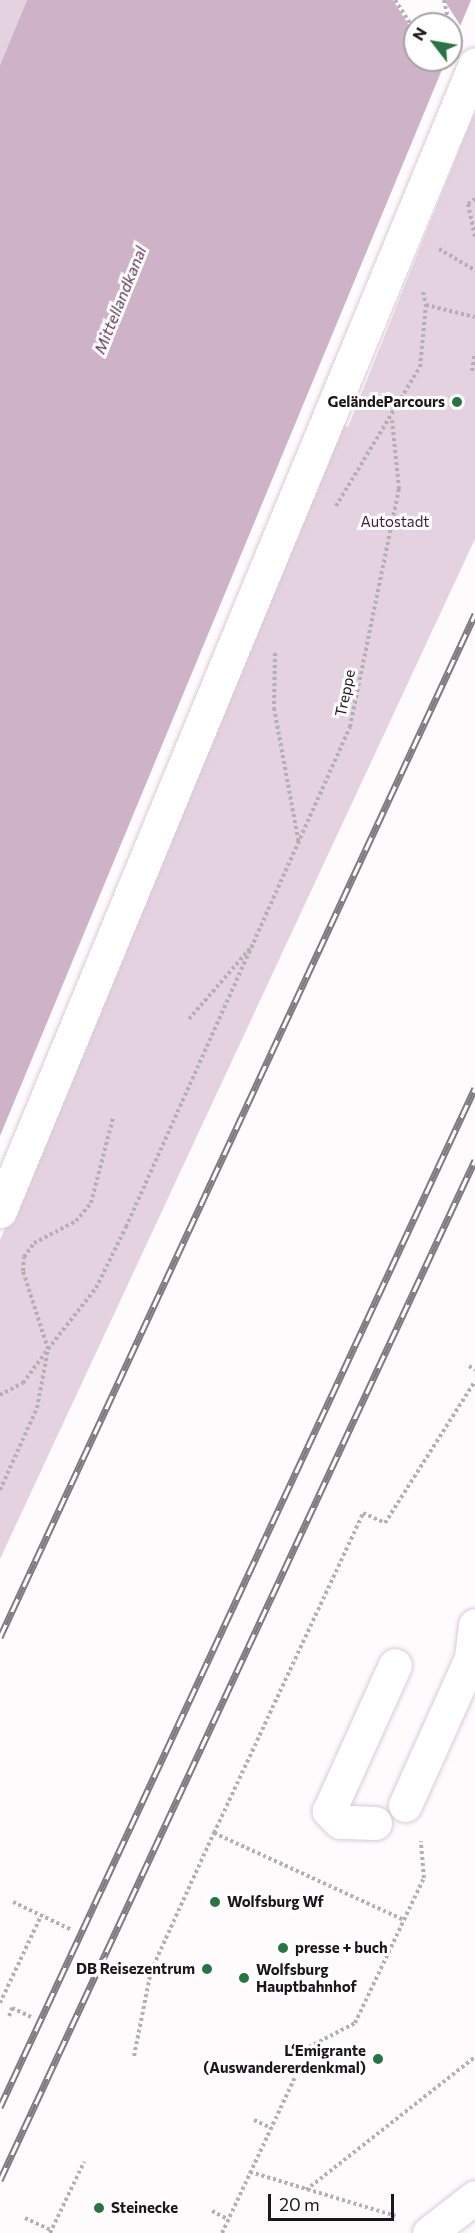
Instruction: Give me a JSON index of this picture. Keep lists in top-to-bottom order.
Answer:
{
  "streets": {
    "path": ["Treppe"]
  },
  "water": ["Mittellandkanal"],
  "parks": ["Autostadt"],
  "places": [
    "GeländeParcours",
    "Wolfsburg Wf",
    "presse + buch",
    "DB Reisezentrum",
    "Wolfsburg Hauptbahnhof",
    "L‘Emigrante (Auswandererdenkmal)",
    "Steinecke"
  ],
  "scale_bar": "20 m",
  "north": "top left"
}
